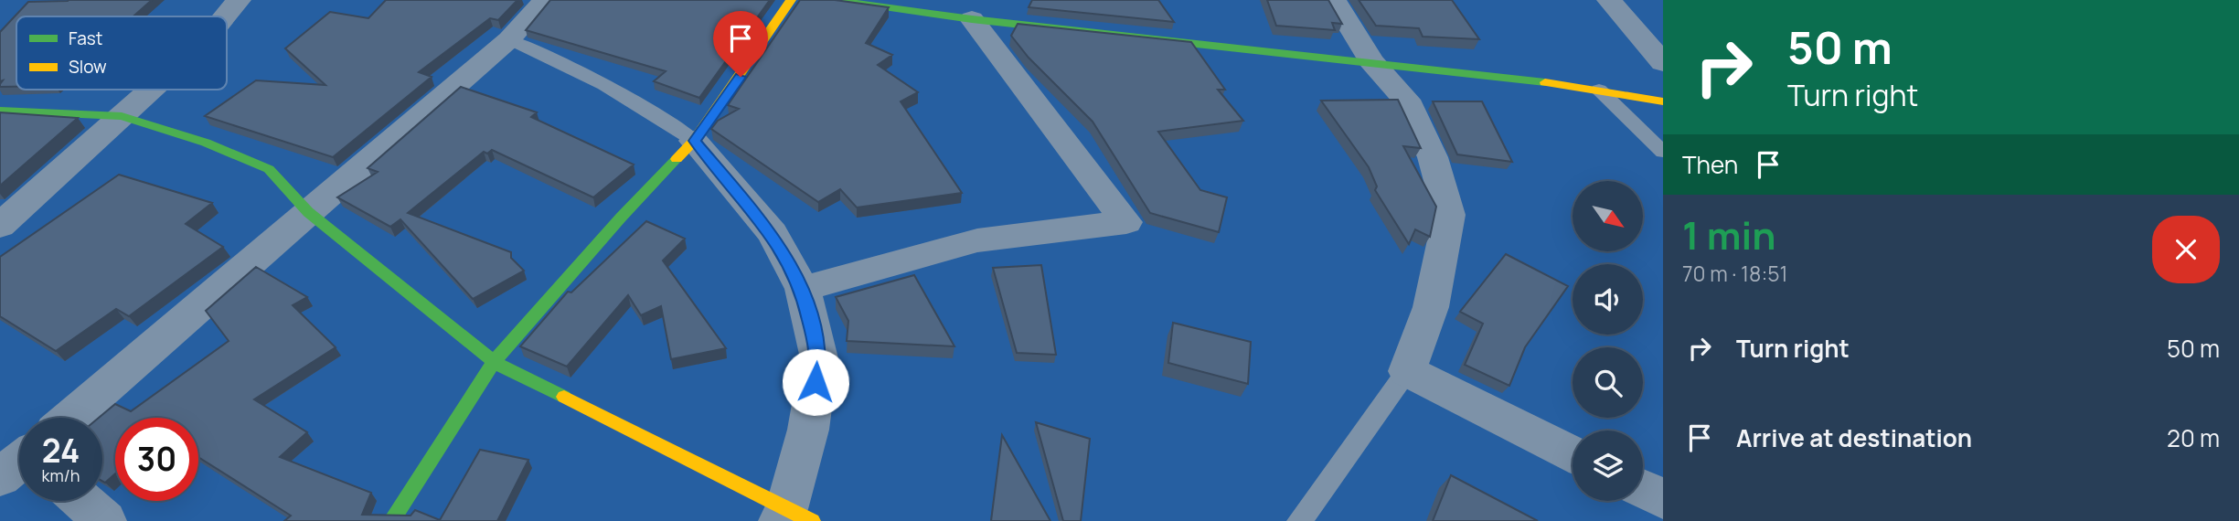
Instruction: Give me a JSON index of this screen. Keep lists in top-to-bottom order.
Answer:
{
  "legend": ["Fast", "Slow"],
  "north": "bottom right",
  "page": {
    "turn": ["50 m", "Turn right"],
    "then": "Then",
    "heading": ["1 min", "70 m · 18:51"],
    "list": [
      {
        "name": "Turn right",
        "value": "50 m"
      },
      {
        "name": "Arrive at destination",
        "value": "20 m"
      }
    ],
    "speed": "24 km/h",
    "limit": "30"
  }
}
